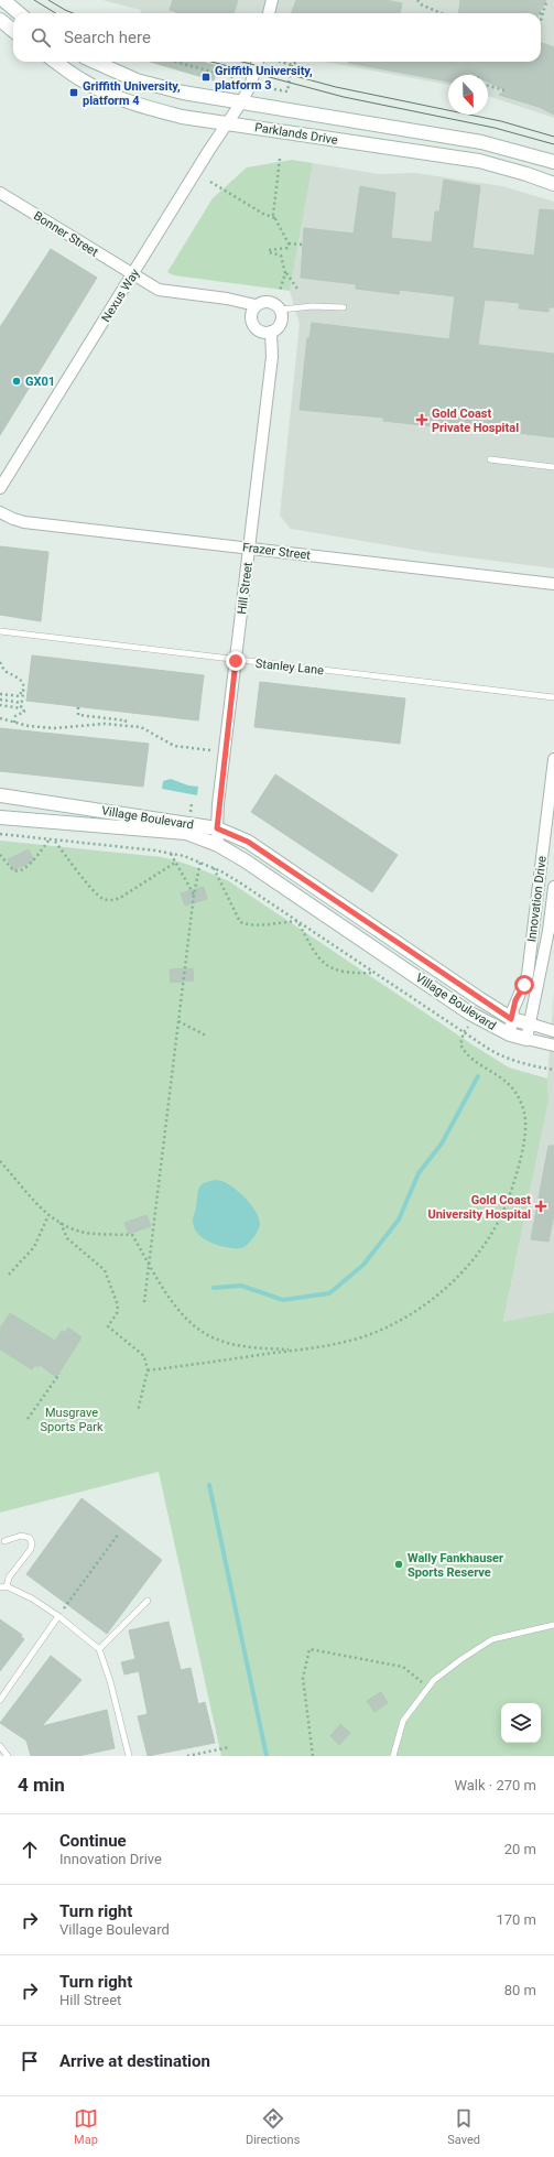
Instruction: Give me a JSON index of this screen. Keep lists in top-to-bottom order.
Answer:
{
  "streets": {
    "street": [
      "Parklands Drive",
      "Bonner Street",
      "Nexus Way",
      "Frazer Street",
      "Hill Street",
      "Village Boulevard",
      "Innovation Drive"
    ],
    "lane": ["Stanley Lane"]
  },
  "crossings": [
    ["Parklands Drive", "Nexus Way"],
    ["Bonner Street", "Nexus Way"],
    ["Frazer Street", "Hill Street"],
    ["Hill Street", "Stanley Lane"],
    ["Hill Street", "Village Boulevard"],
    ["Village Boulevard", "Innovation Drive"]
  ],
  "parks": ["Musgrave Sports Park"],
  "places": {
    "transit": ["Griffith University, platform 3", "Griffith University, platform 4"],
    "other": ["GX01", "Wally Fankhauser Sports Reserve"],
    "health": ["Gold Coast Private Hospital", "Gold Coast University Hospital"]
  },
  "north": "bottom",
  "page": {
    "search": "Search here",
    "heading": ["4 min", "Walk · 270 m"],
    "list": [
      ["Continue", "Innovation Drive", "20 m"],
      ["Turn right", "Village Boulevard", "170 m"],
      ["Turn right", "Hill Street", "80 m"],
      "Arrive at destination"
    ],
    "nav": ["Map", "Directions", "Saved"]
  }
}
